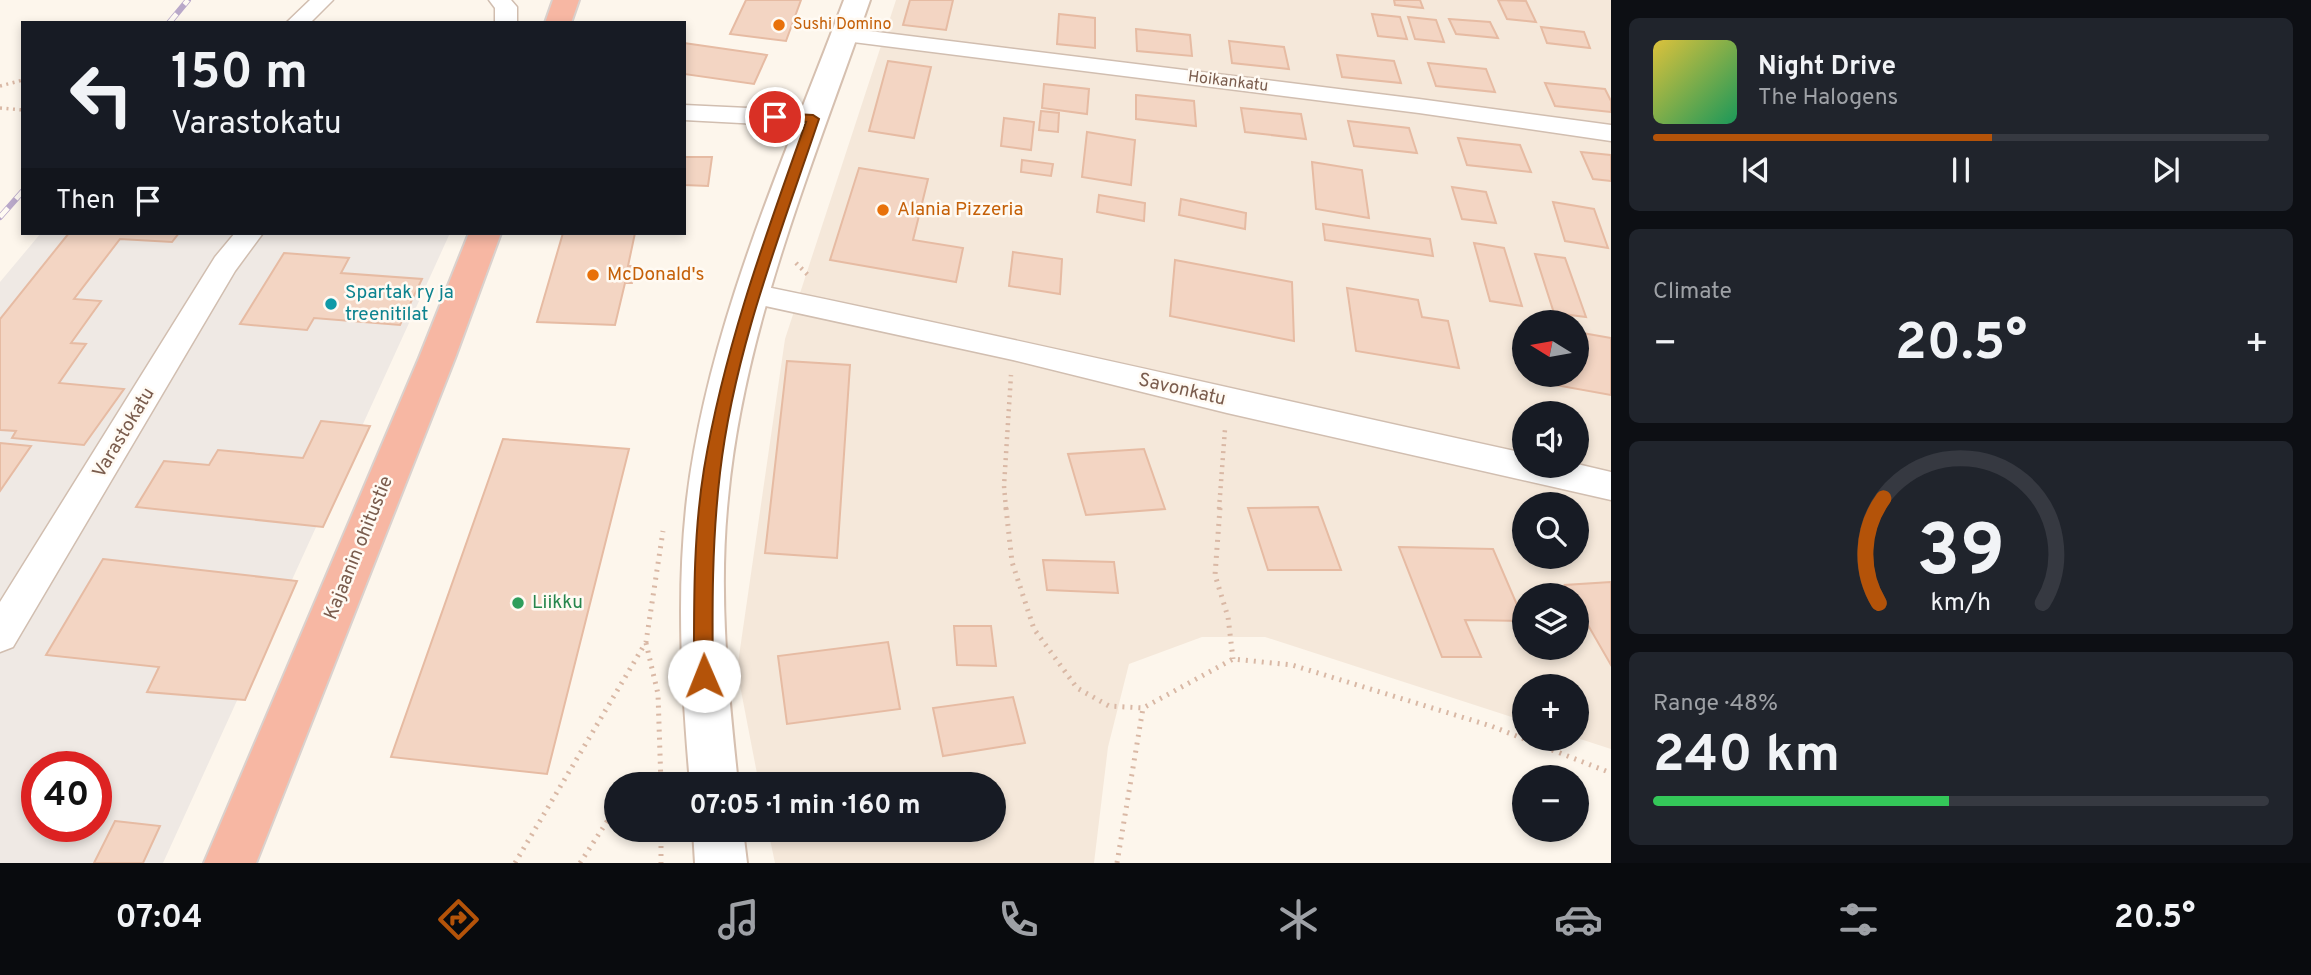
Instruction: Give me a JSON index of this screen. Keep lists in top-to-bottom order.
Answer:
{
  "streets": {
    "highway": ["Kajaanin ohitustie"],
    "street": ["Hoikankatu", "Savonkatu", "Varastokatu"]
  },
  "places": [
    "Sushi Domino",
    "Alania Pizzeria",
    "McDonald's",
    "Spartak ry ja treenitilat",
    "Liikku"
  ],
  "north": "left",
  "page": {
    "turn": ["150 m", "Varastokatu"],
    "song": ["Night Drive", "The Halogens"],
    "then": "Then",
    "tile": [
      "Climate",
      ["Range · 48%", "240 km"]
    ],
    "map_buttons": ["+", "−"],
    "heat": ["−", "20.5°", "+"],
    "limit": "40",
    "trip": "07:05 · 1 min · 160 m",
    "tabs": ["07:04", "20.5°"],
    "gauge": ["39", "km/h"]
  }
}
